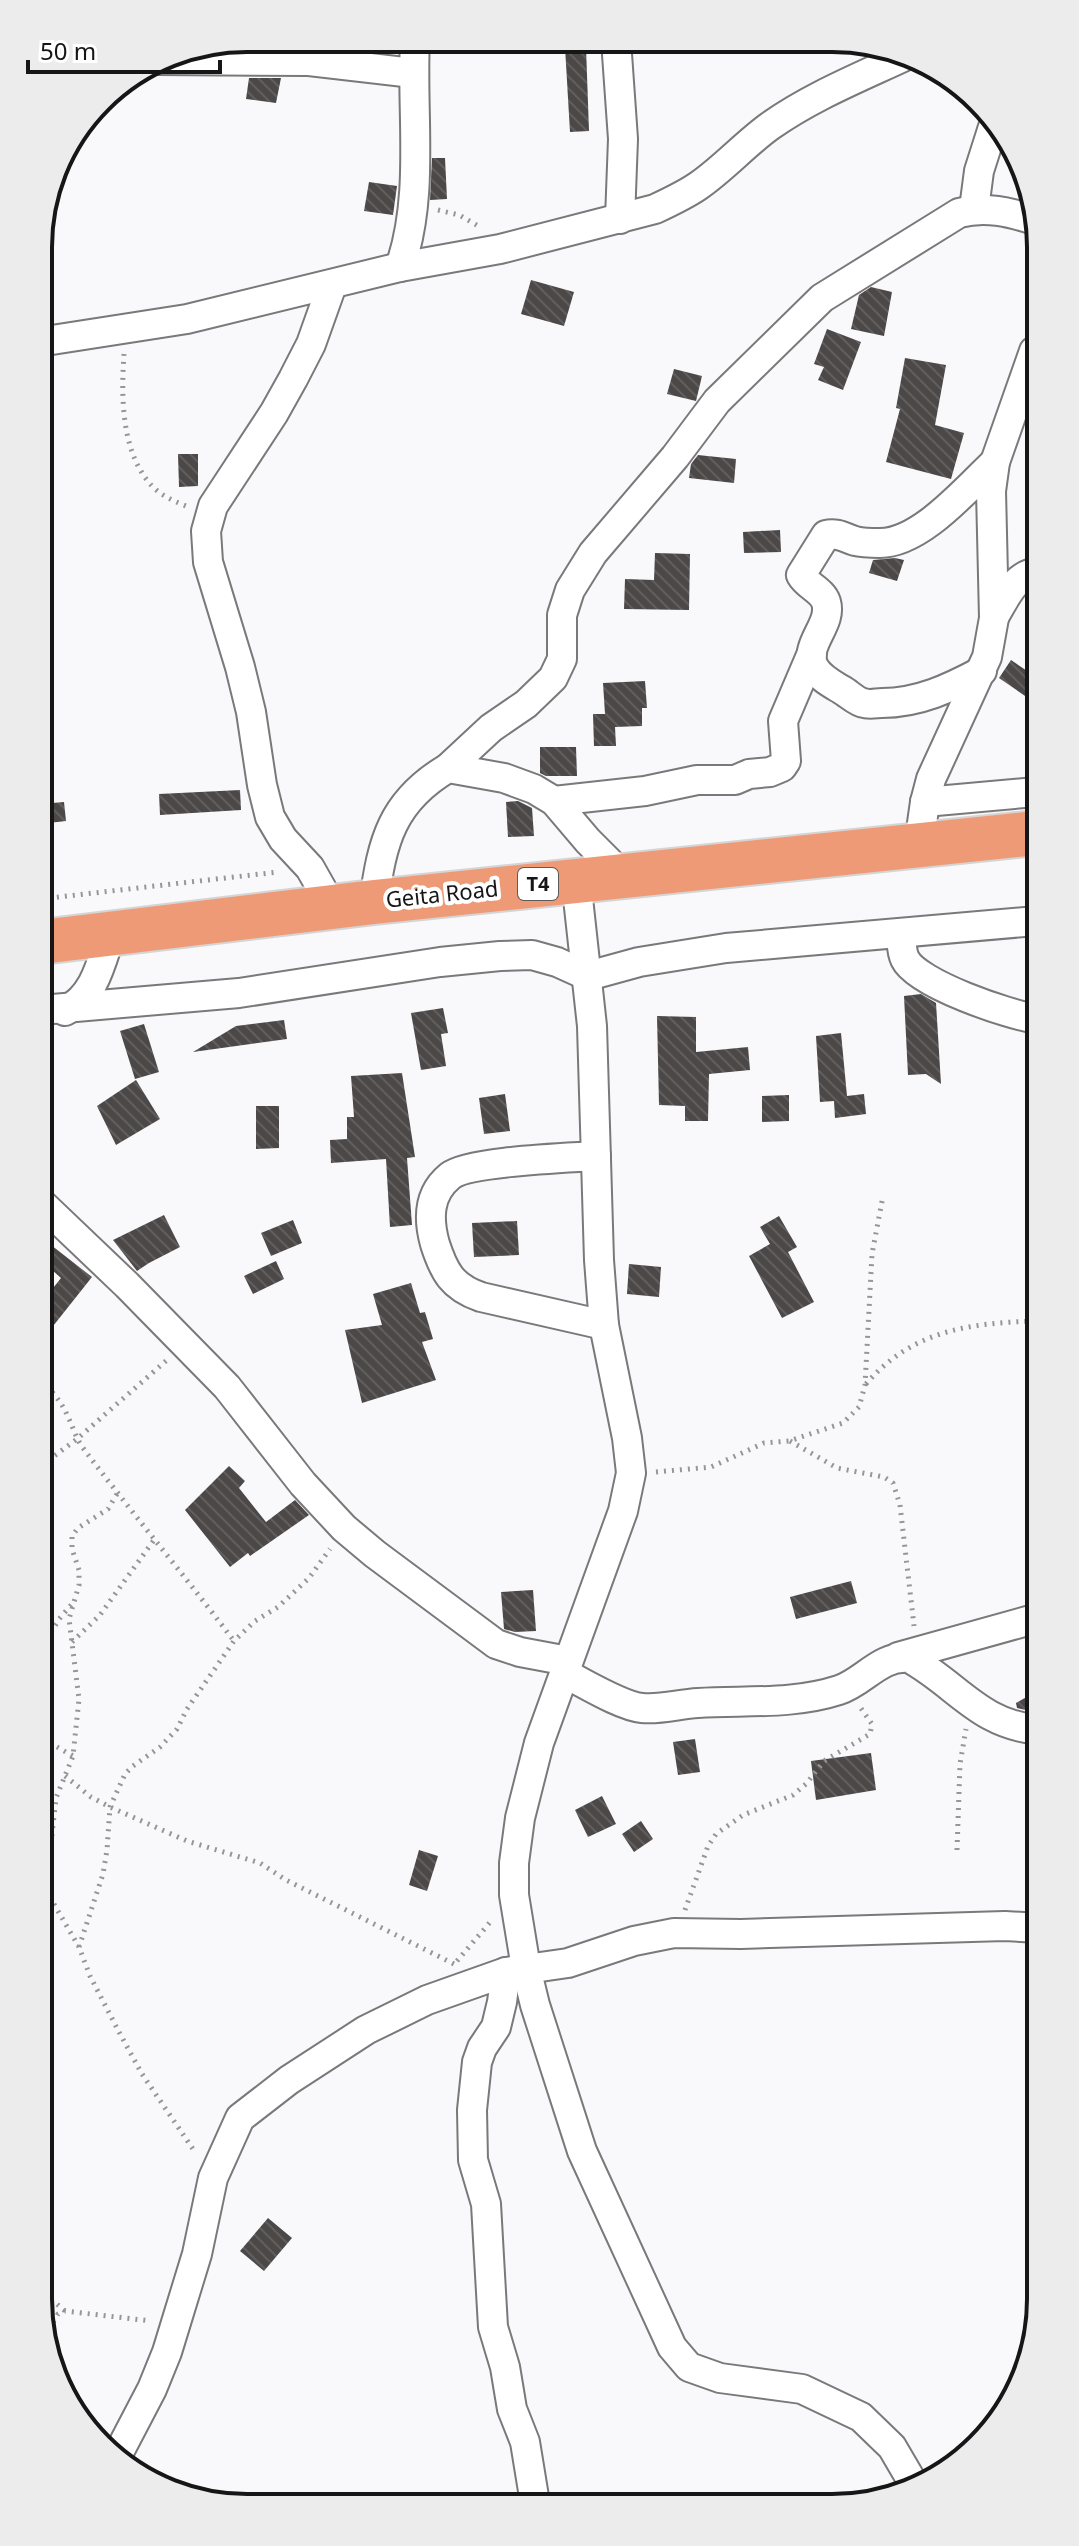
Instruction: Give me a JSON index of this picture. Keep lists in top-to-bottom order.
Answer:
{
  "streets": {
    "highway": ["T4", "Geita Road"]
  },
  "scale_bar": "50 m"
}
